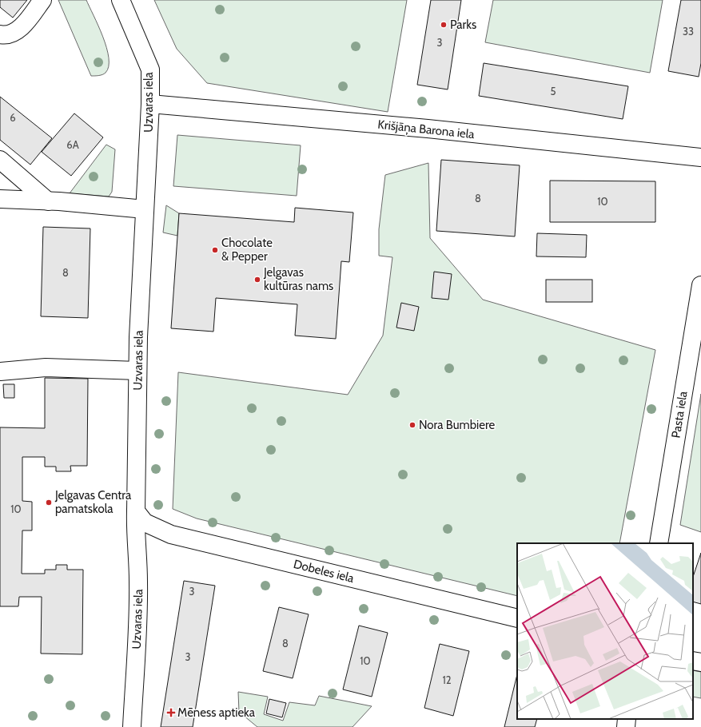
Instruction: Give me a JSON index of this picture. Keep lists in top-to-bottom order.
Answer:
{
  "streets": {
    "main road": [
      "Uzvaras iela",
      "Krišjāņa Barona iela",
      "Pasta iela",
      "Dobeles iela"
    ]
  },
  "crossings": [
    ["Uzvaras iela", "Krišjāņa Barona iela"],
    ["Uzvaras iela", "Dobeles iela"]
  ],
  "places": {
    "other": [
      "Parks",
      "Chocolate & Pepper",
      "Jelgavas kultūras nams",
      "Nora Bumbiere",
      "Jelgavas Centra pamatskola"
    ],
    "health": ["Mēness aptieka"]
  },
  "house_numbers": [
    "33",
    "3",
    "5",
    "6",
    "6A",
    "8",
    "10",
    "8",
    "10",
    "3",
    "8",
    "3",
    "10",
    "12"
  ]
}
